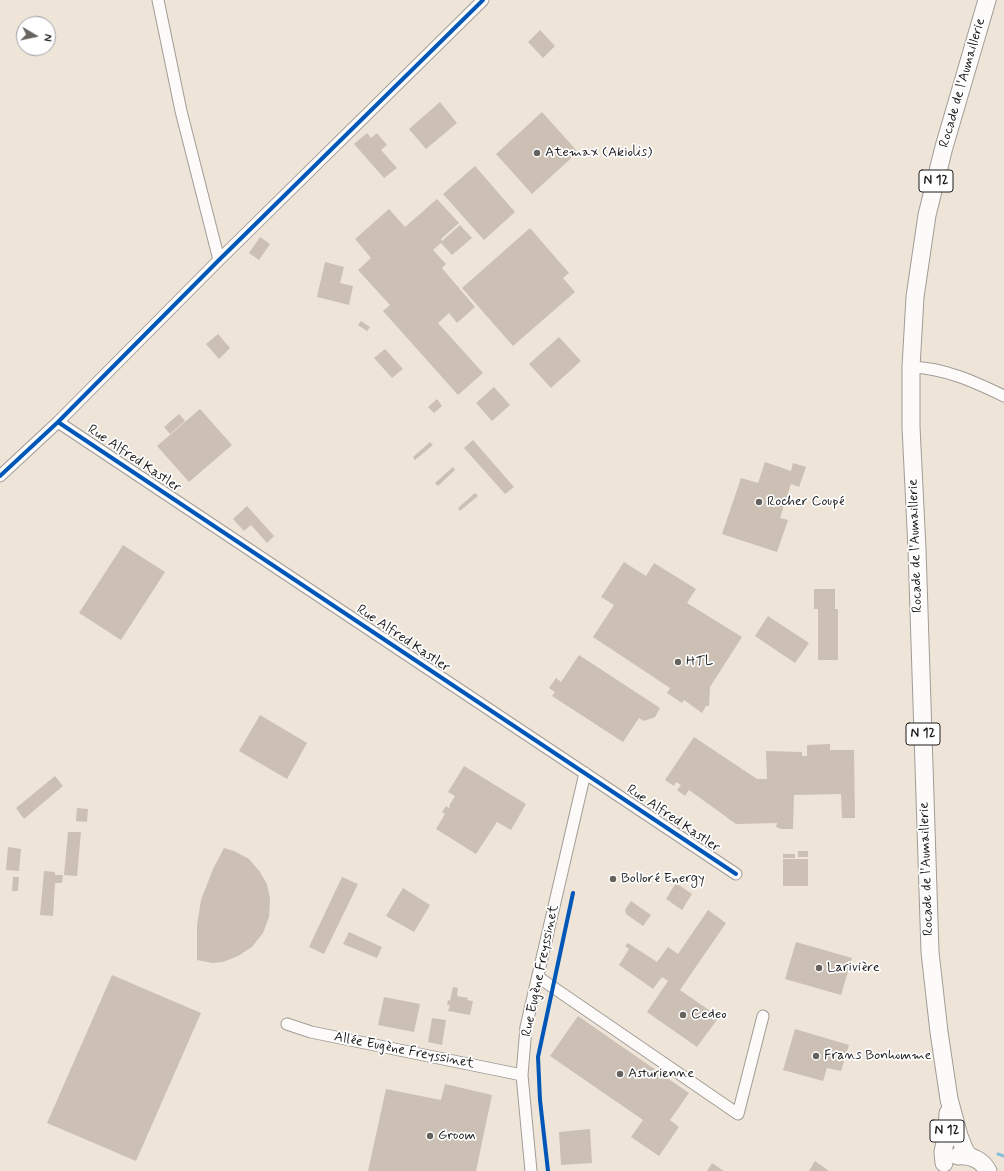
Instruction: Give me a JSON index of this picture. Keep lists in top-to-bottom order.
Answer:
{
  "streets": {
    "main road": ["Rocade de l'Aumaillerie", "N 12"],
    "street": ["Rue Alfred Kastler", "Rue Eugène Freyssinet", "Allée Eugène Freyssinet"]
  },
  "crossings": [
    ["Rue Alfred Kastler", "Rue Eugène Freyssinet"],
    ["Rue Eugène Freyssinet", "Allée Eugène Freyssinet"]
  ],
  "places": [
    "Atemax (Akiolis)",
    "Rocher Coupé",
    "HTL",
    "Bolloré Energy",
    "Larivière",
    "Cedeo",
    "Frans Bonhomme",
    "Asturienne",
    "Groom"
  ],
  "north": "right"
}
